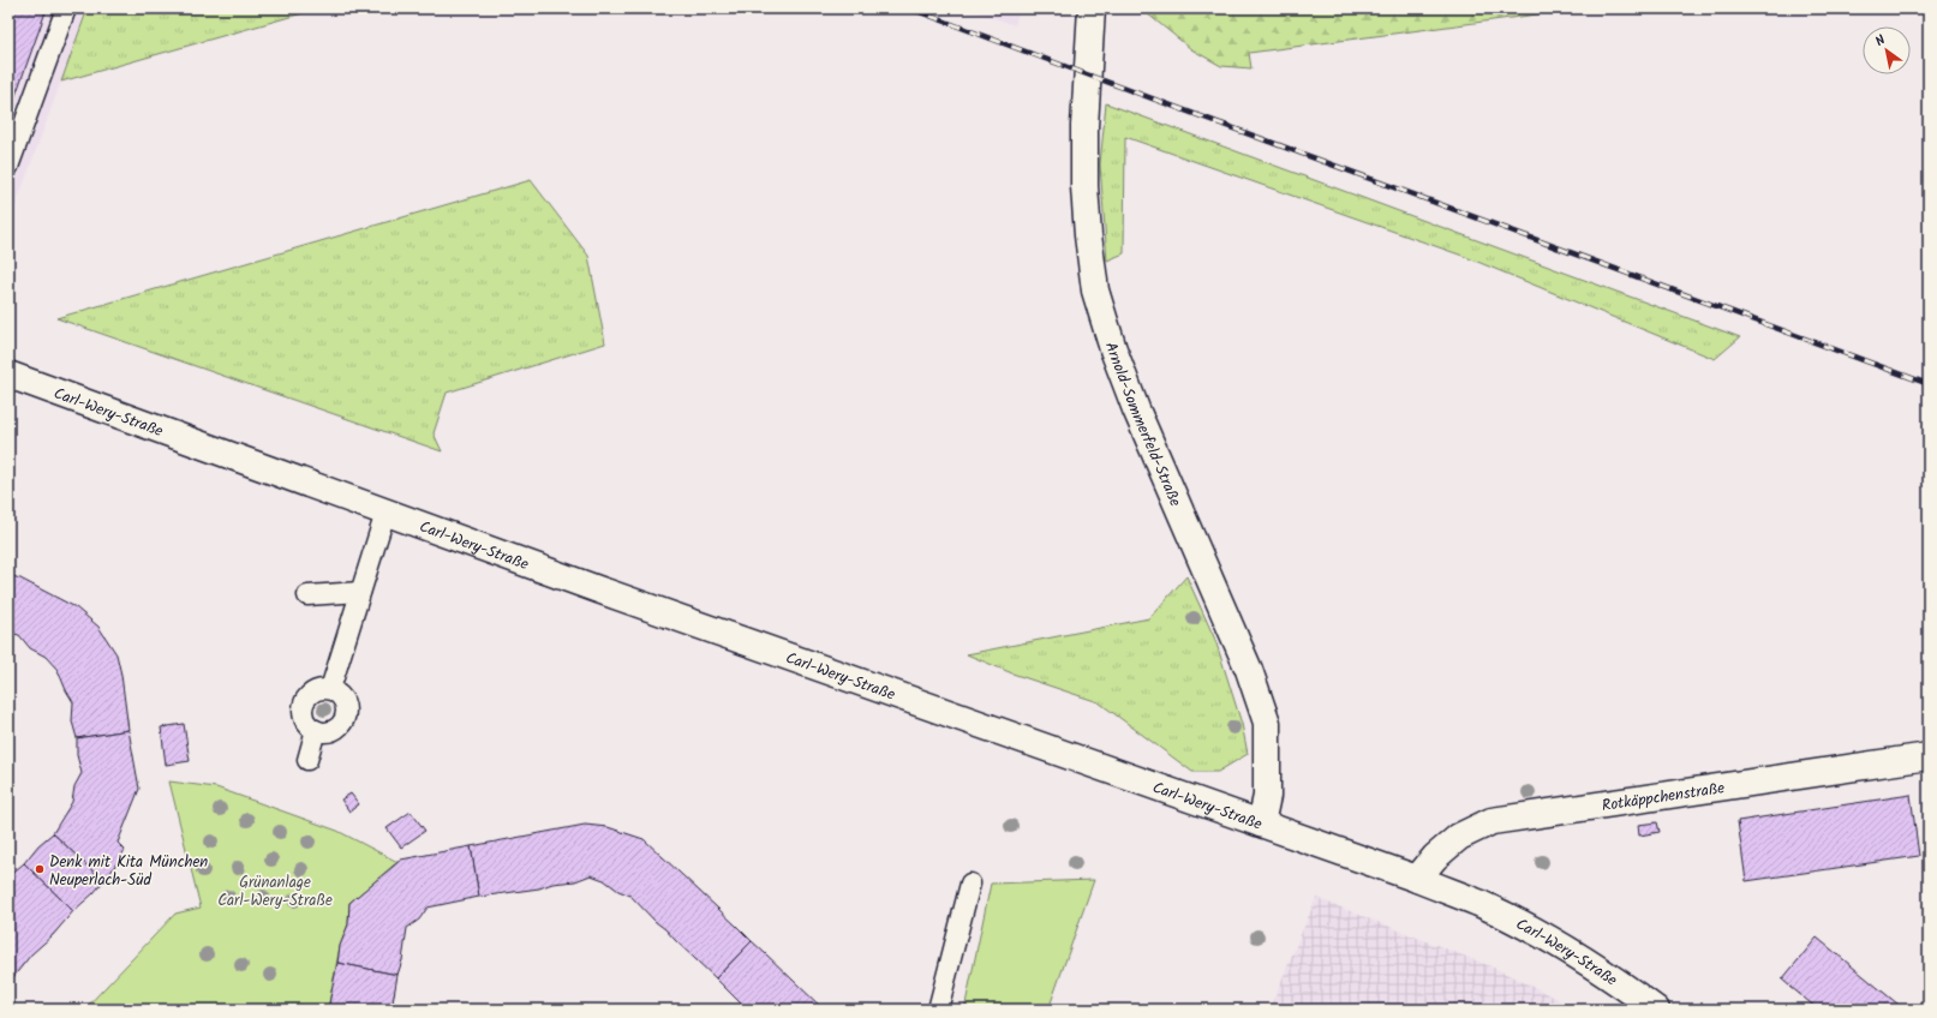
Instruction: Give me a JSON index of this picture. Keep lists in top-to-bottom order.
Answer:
{
  "streets": {
    "main road": ["Carl-Wery-Straße", "Arnold-Sommerfeld-Straße", "Rotkäppchenstraße"]
  },
  "crossings": [
    ["Carl-Wery-Straße", "Arnold-Sommerfeld-Straße"],
    ["Carl-Wery-Straße", "Rotkäppchenstraße"]
  ],
  "parks": ["Grünanlage Carl-Wery-Straße"],
  "places": ["Denk mit Kita München Neuperlach-Süd"],
  "north": "top left"
}
